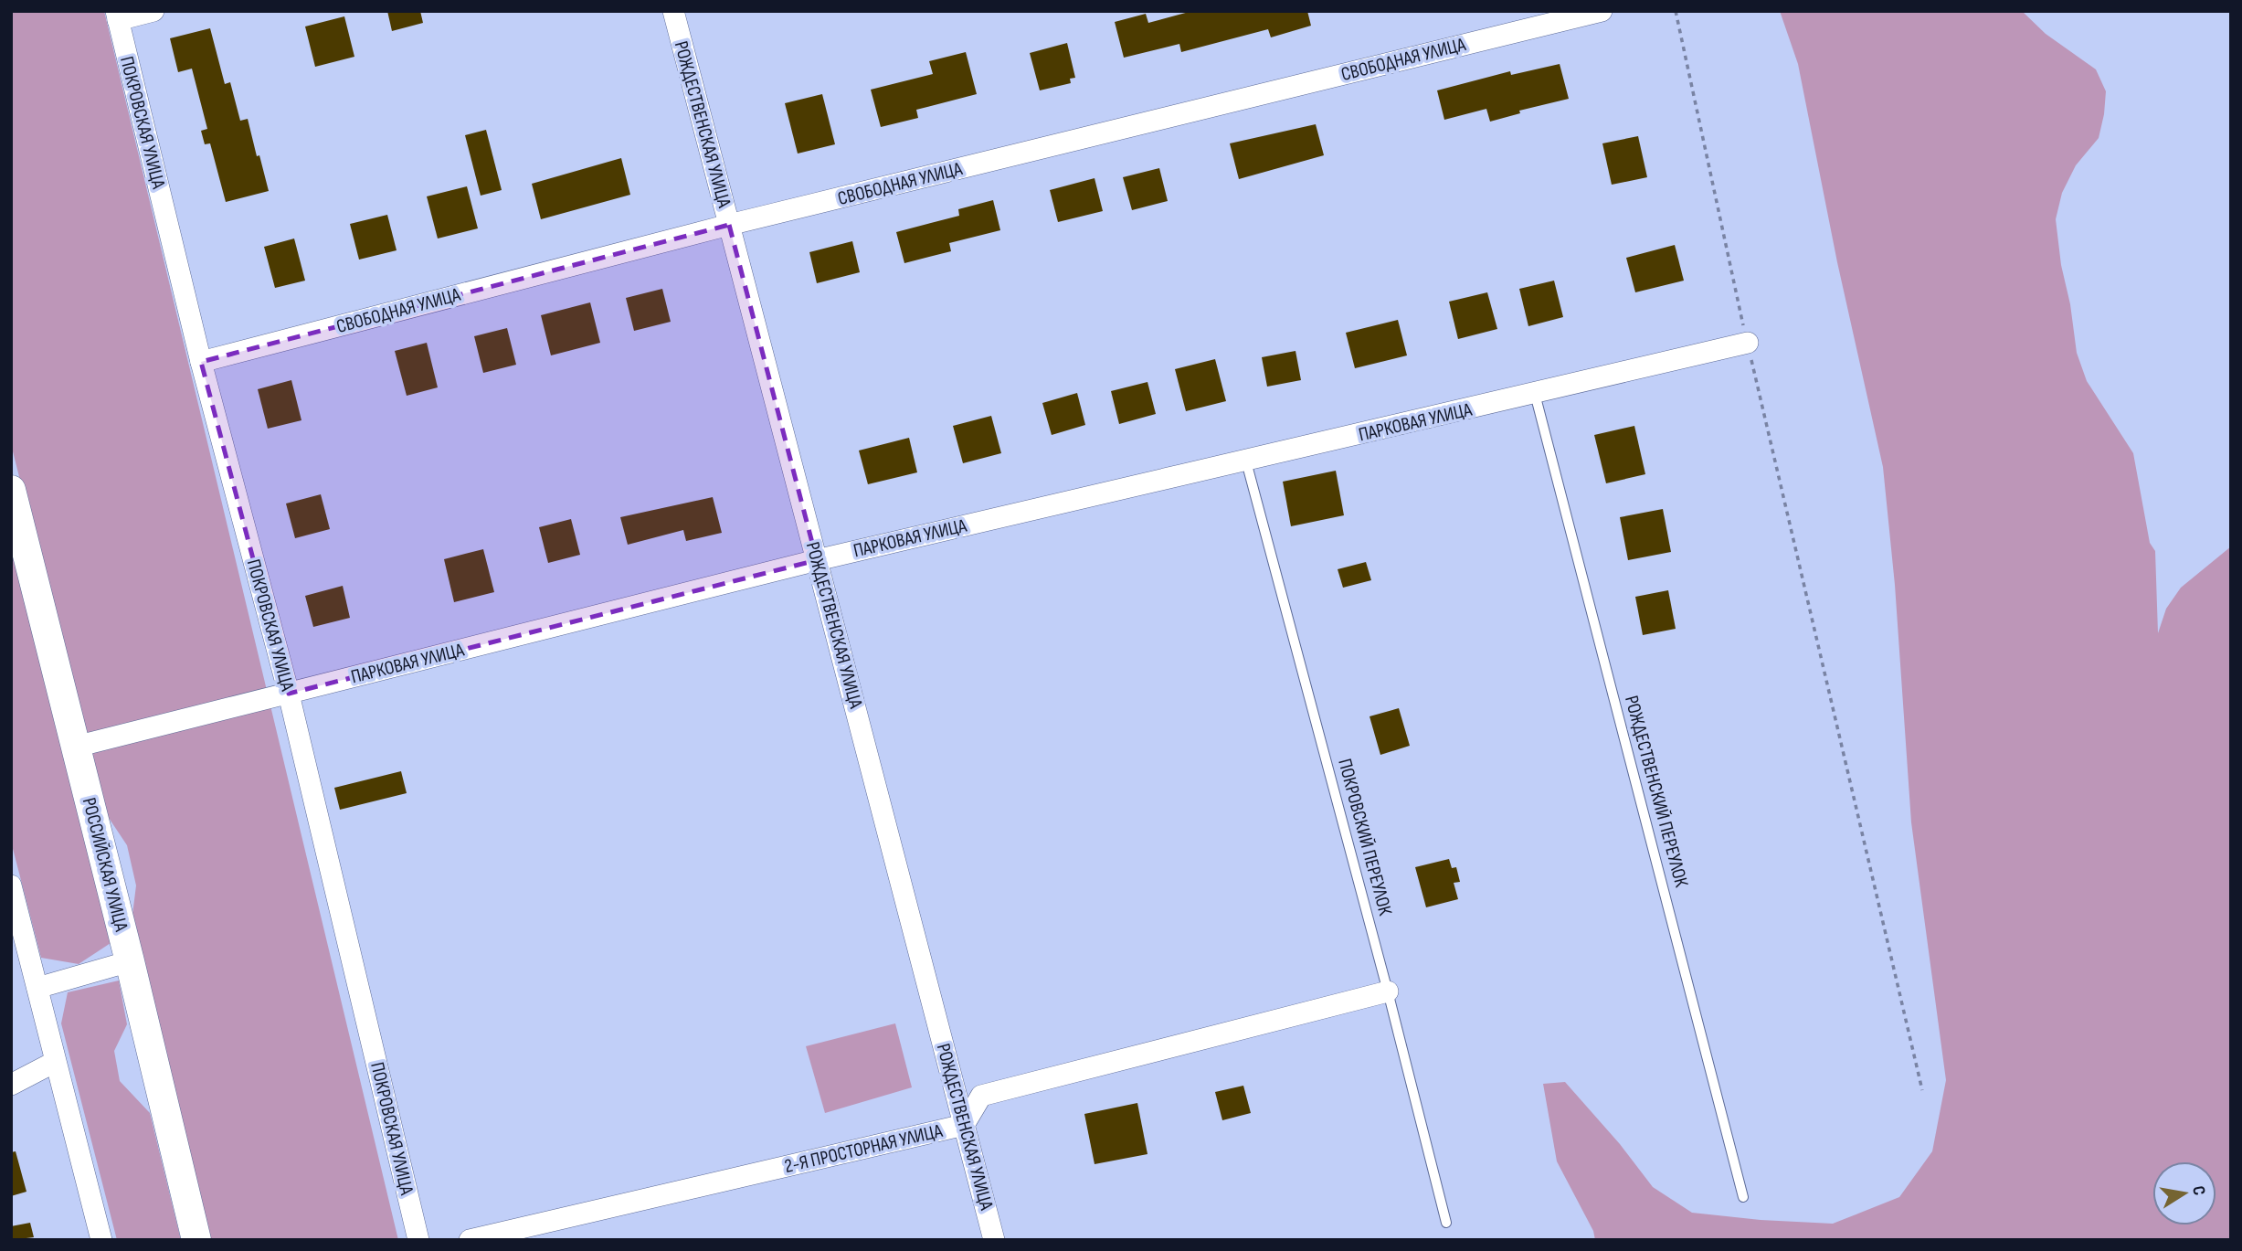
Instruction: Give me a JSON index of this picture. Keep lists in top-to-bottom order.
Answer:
{
  "streets": {
    "main road": ["РОССИЙСКАЯ УЛИЦА"],
    "street": [
      "СВОБОДНАЯ УЛИЦА",
      "ПОКРОВСКАЯ УЛИЦА",
      "РОЖДЕСТВЕНСКАЯ УЛИЦА",
      "ПАРКОВАЯ УЛИЦА",
      "2-Я ПРОСТОРНАЯ УЛИЦА"
    ],
    "lane": ["РОЖДЕСТВЕНСКИЙ ПЕРЕУЛОК", "ПОКРОВСКИЙ ПЕРЕУЛОК"]
  },
  "crossings": [
    ["СВОБОДНАЯ УЛИЦА", "ПОКРОВСКАЯ УЛИЦА"],
    ["СВОБОДНАЯ УЛИЦА", "РОЖДЕСТВЕНСКАЯ УЛИЦА"],
    ["ПОКРОВСКАЯ УЛИЦА", "ПАРКОВАЯ УЛИЦА"],
    ["РОЖДЕСТВЕНСКАЯ УЛИЦА", "ПАРКОВАЯ УЛИЦА"],
    ["РОЖДЕСТВЕНСКАЯ УЛИЦА", "2-Я ПРОСТОРНАЯ УЛИЦА"],
    ["ПАРКОВАЯ УЛИЦА", "РОЖДЕСТВЕНСКИЙ ПЕРЕУЛОК"],
    ["ПАРКОВАЯ УЛИЦА", "ПОКРОВСКИЙ ПЕРЕУЛОК"],
    ["ПАРКОВАЯ УЛИЦА", "РОССИЙСКАЯ УЛИЦА"],
    ["ПОКРОВСКИЙ ПЕРЕУЛОК", "2-Я ПРОСТОРНАЯ УЛИЦА"]
  ],
  "north": "right"
}
